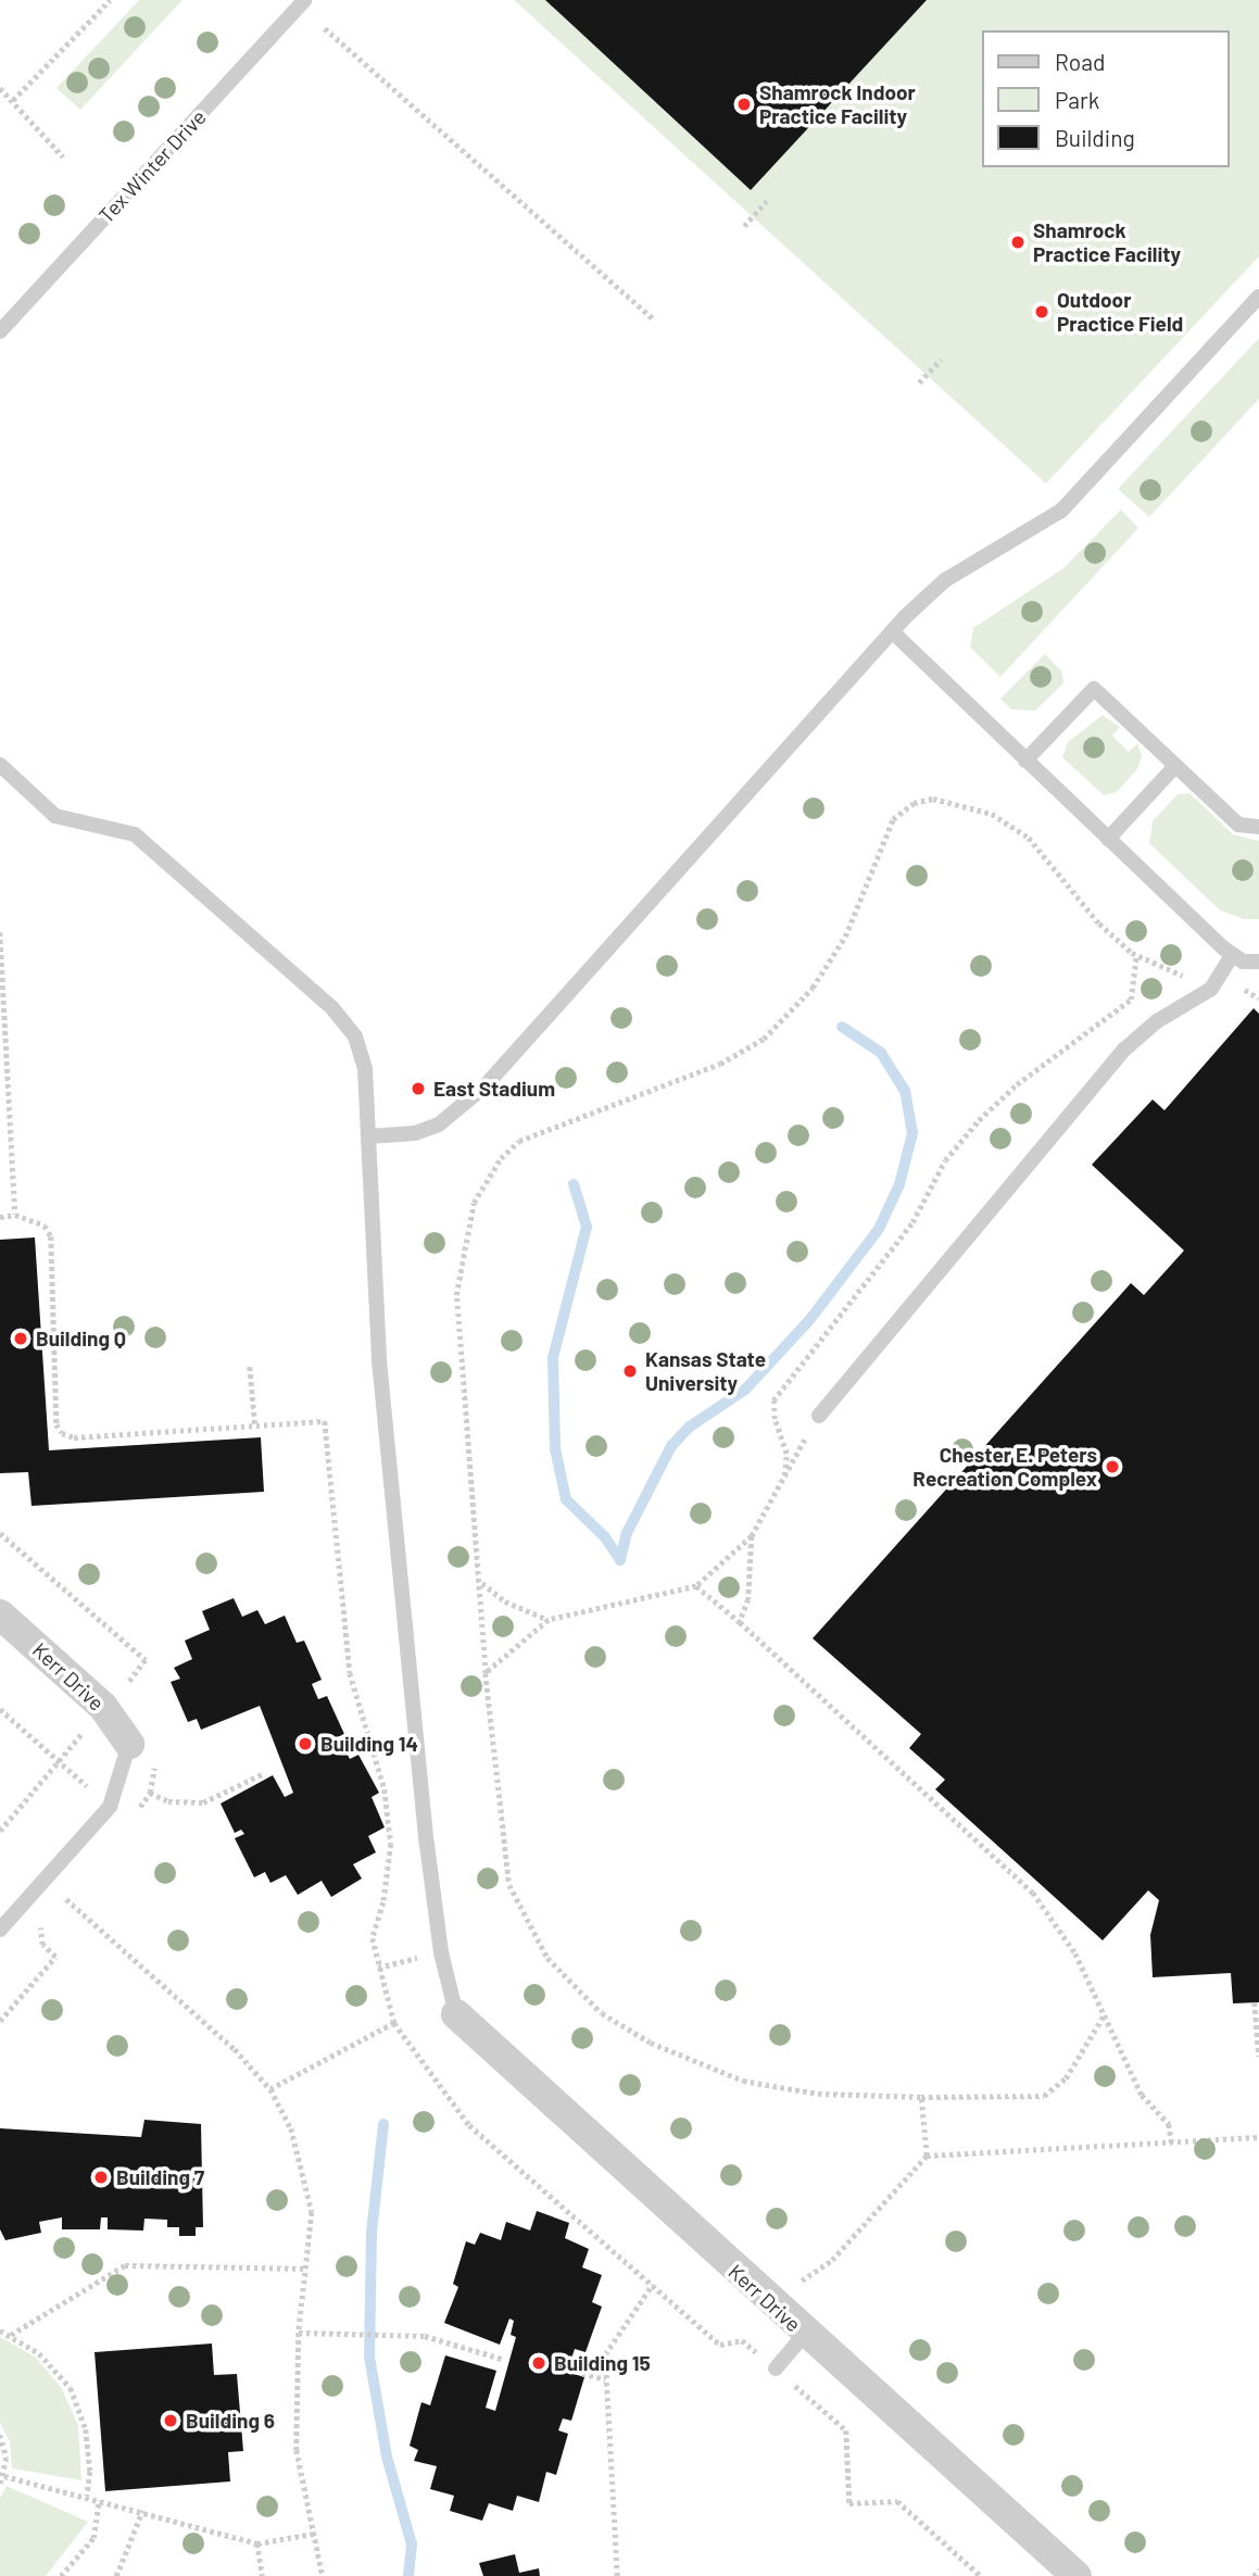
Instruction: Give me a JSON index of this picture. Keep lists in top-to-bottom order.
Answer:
{
  "streets": {
    "street": ["Kerr Drive"],
    "lane": ["Tex Winter Drive"]
  },
  "places": [
    "Shamrock Indoor Practice Facility",
    "Shamrock Practice Facility",
    "Outdoor Practice Field",
    "East Stadium",
    "Building Q",
    "Kansas State University",
    "Chester E. Peters Recreation Complex",
    "Building 14",
    "Building 7",
    "Building 15",
    "Building 6"
  ],
  "legend": ["Road", "Park", "Building"]
}
